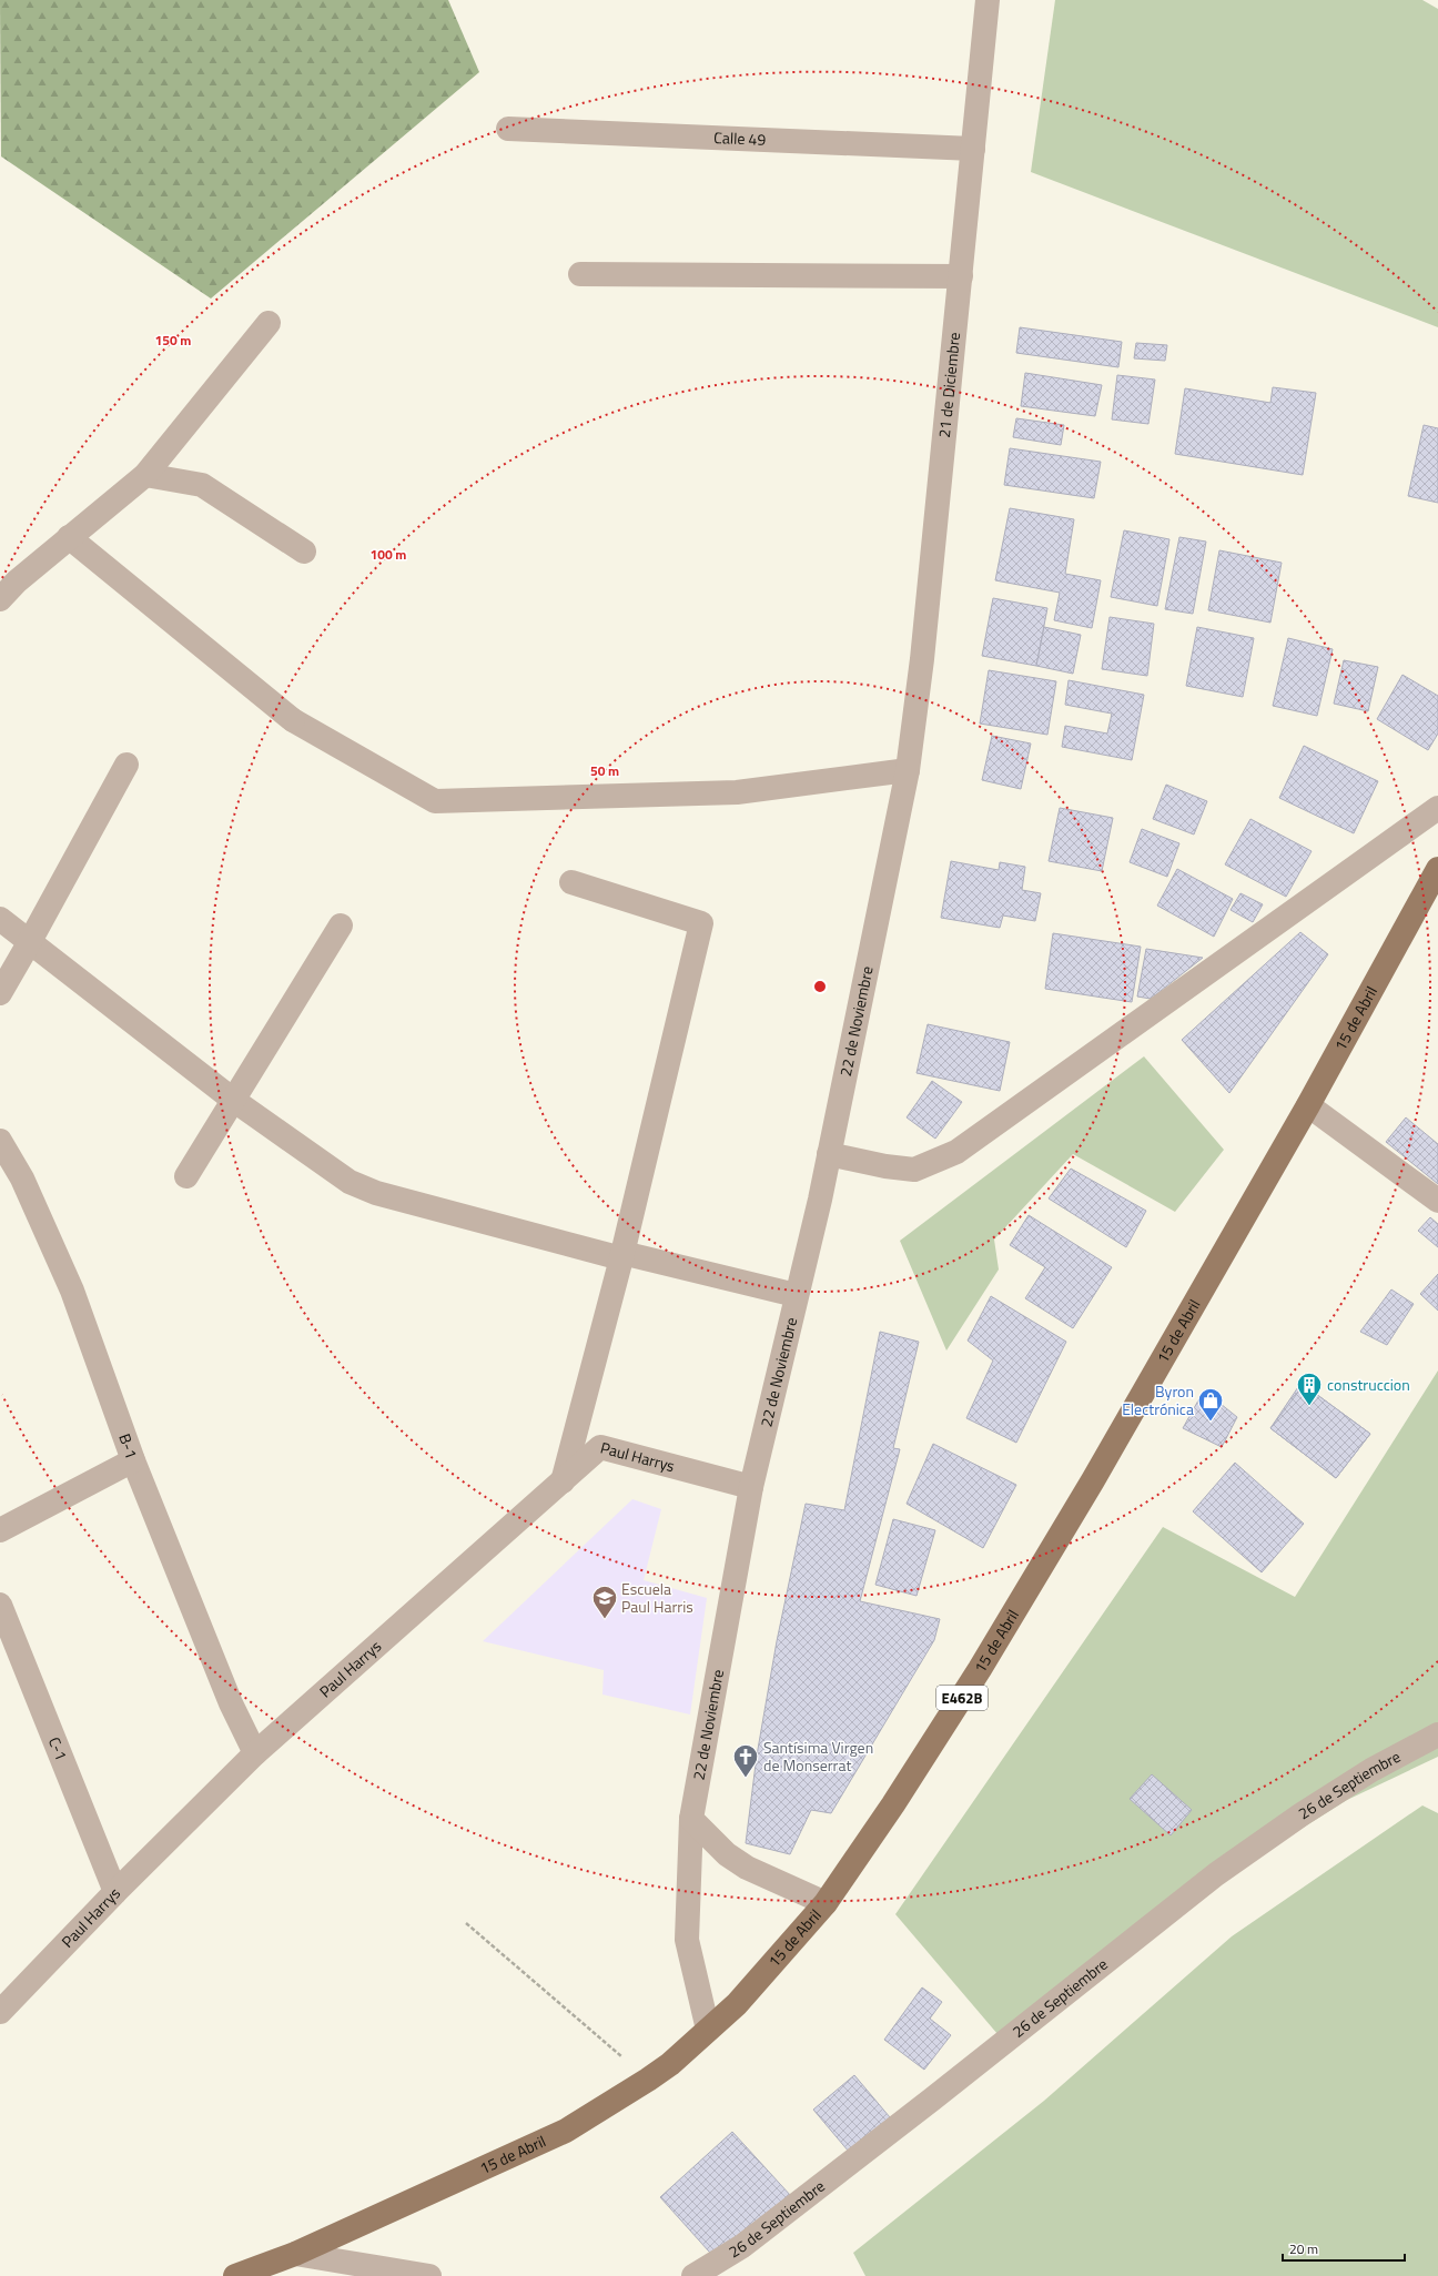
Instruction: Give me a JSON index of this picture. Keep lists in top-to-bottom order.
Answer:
{
  "streets": {
    "main road": ["15 de Abril", "E462B"],
    "street": [
      "Calle 49",
      "21 de Diciembre",
      "22 de Noviembre",
      "B-1",
      "Paul Harrys",
      "C-1",
      "26 de Septiembre"
    ]
  },
  "crossings": [
    ["Calle 49", "21 de Diciembre"],
    ["21 de Diciembre", "22 de Noviembre"],
    ["15 de Abril", "22 de Noviembre"],
    ["22 de Noviembre", "Paul Harrys"],
    ["B-1", "Paul Harrys"],
    ["Paul Harrys", "C-1"]
  ],
  "places": {
    "building": ["construccion"],
    "shop": ["Byron Electrónica"],
    "school or university": ["Escuela Paul Harris"],
    "church": ["Santísima Virgen de Monserrat"]
  },
  "scale_bar": "20 m",
  "rings": ["150 m", "100 m", "50 m"]
}
